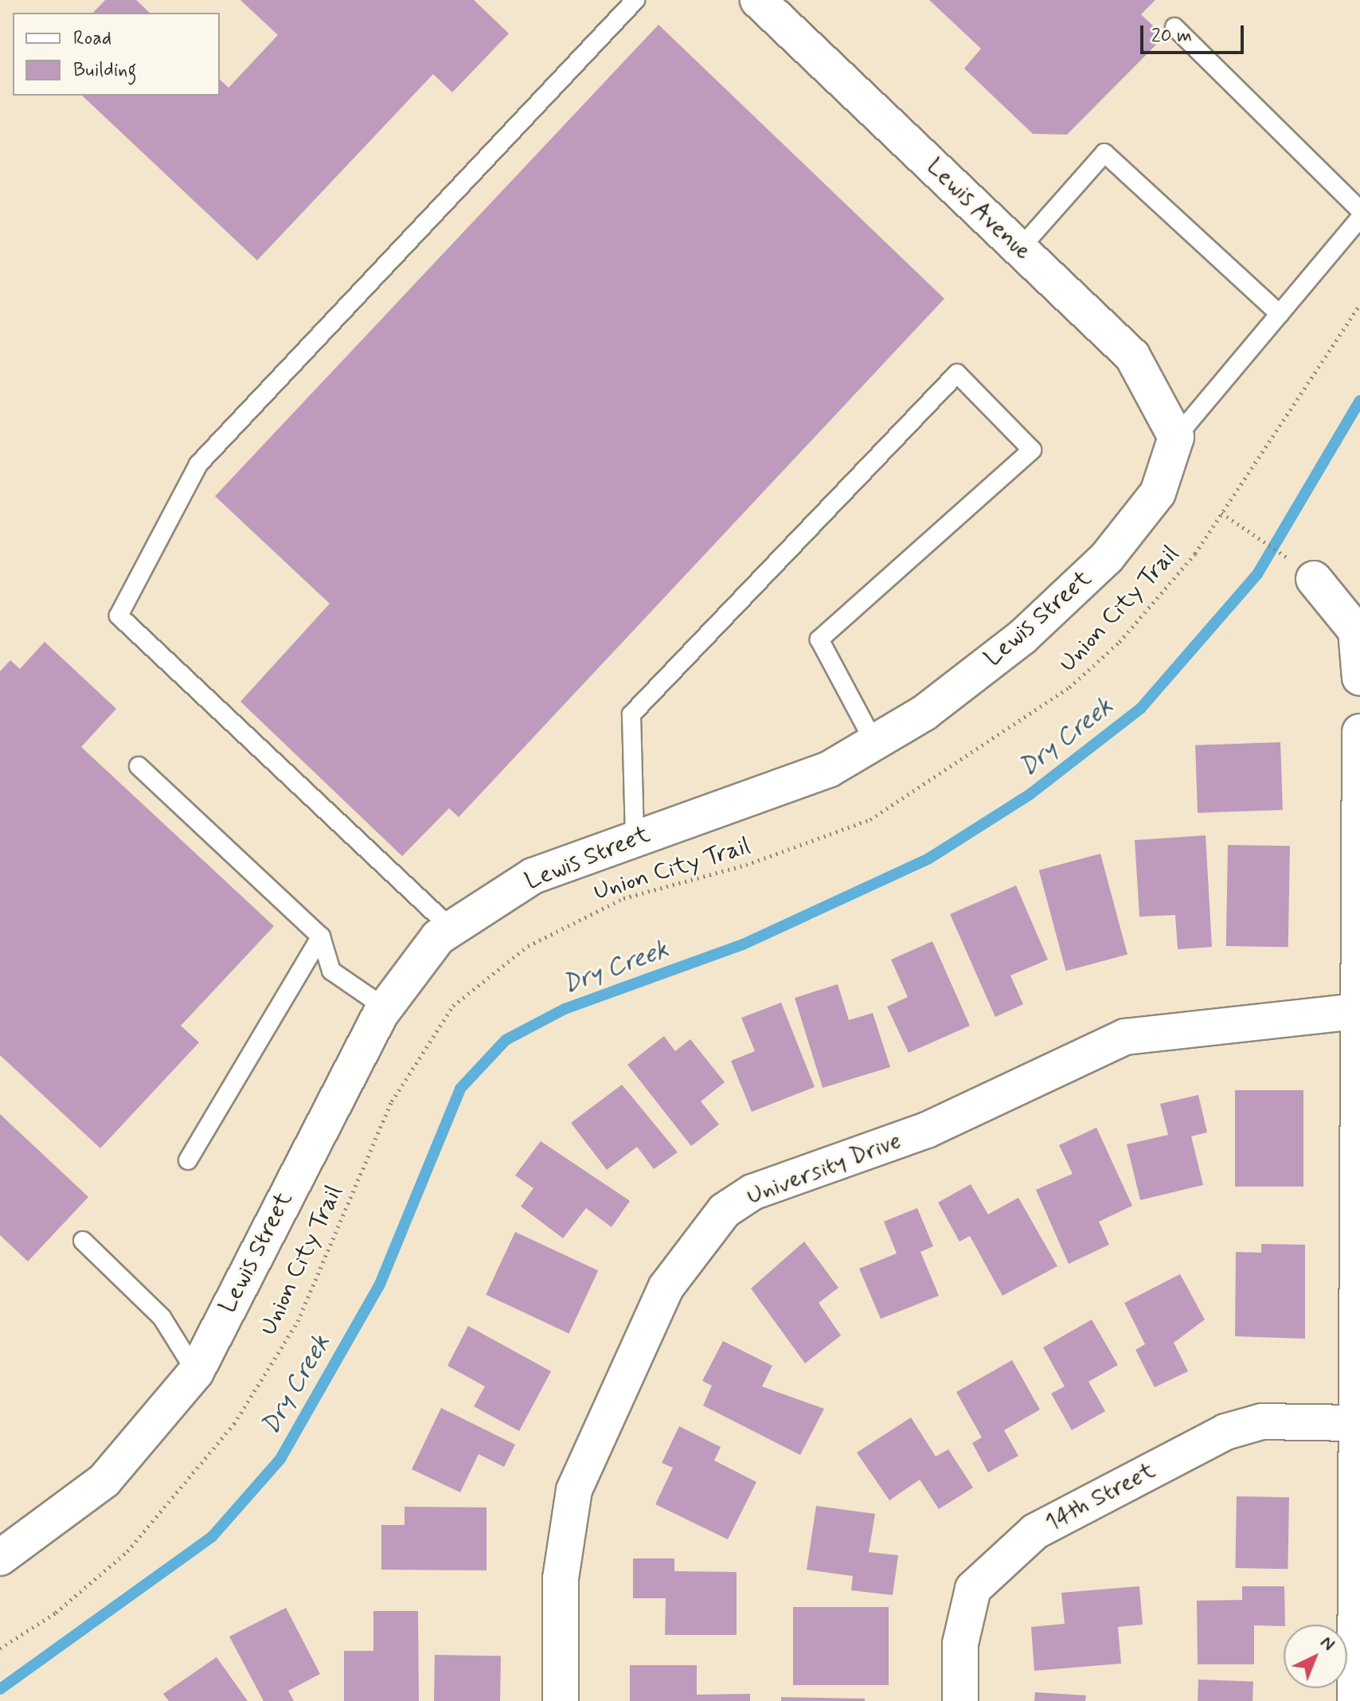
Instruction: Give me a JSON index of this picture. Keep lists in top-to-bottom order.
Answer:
{
  "streets": {
    "street": [
      "Lewis Avenue",
      "Lewis Street",
      "University Drive",
      "14th Street"
    ],
    "path": ["Union City Trail"]
  },
  "crossings": [
    ["Lewis Avenue", "Lewis Street"]
  ],
  "water": ["Dry Creek"],
  "legend": ["Road", "Building"],
  "scale_bar": "20 m",
  "north": "top right"
}
